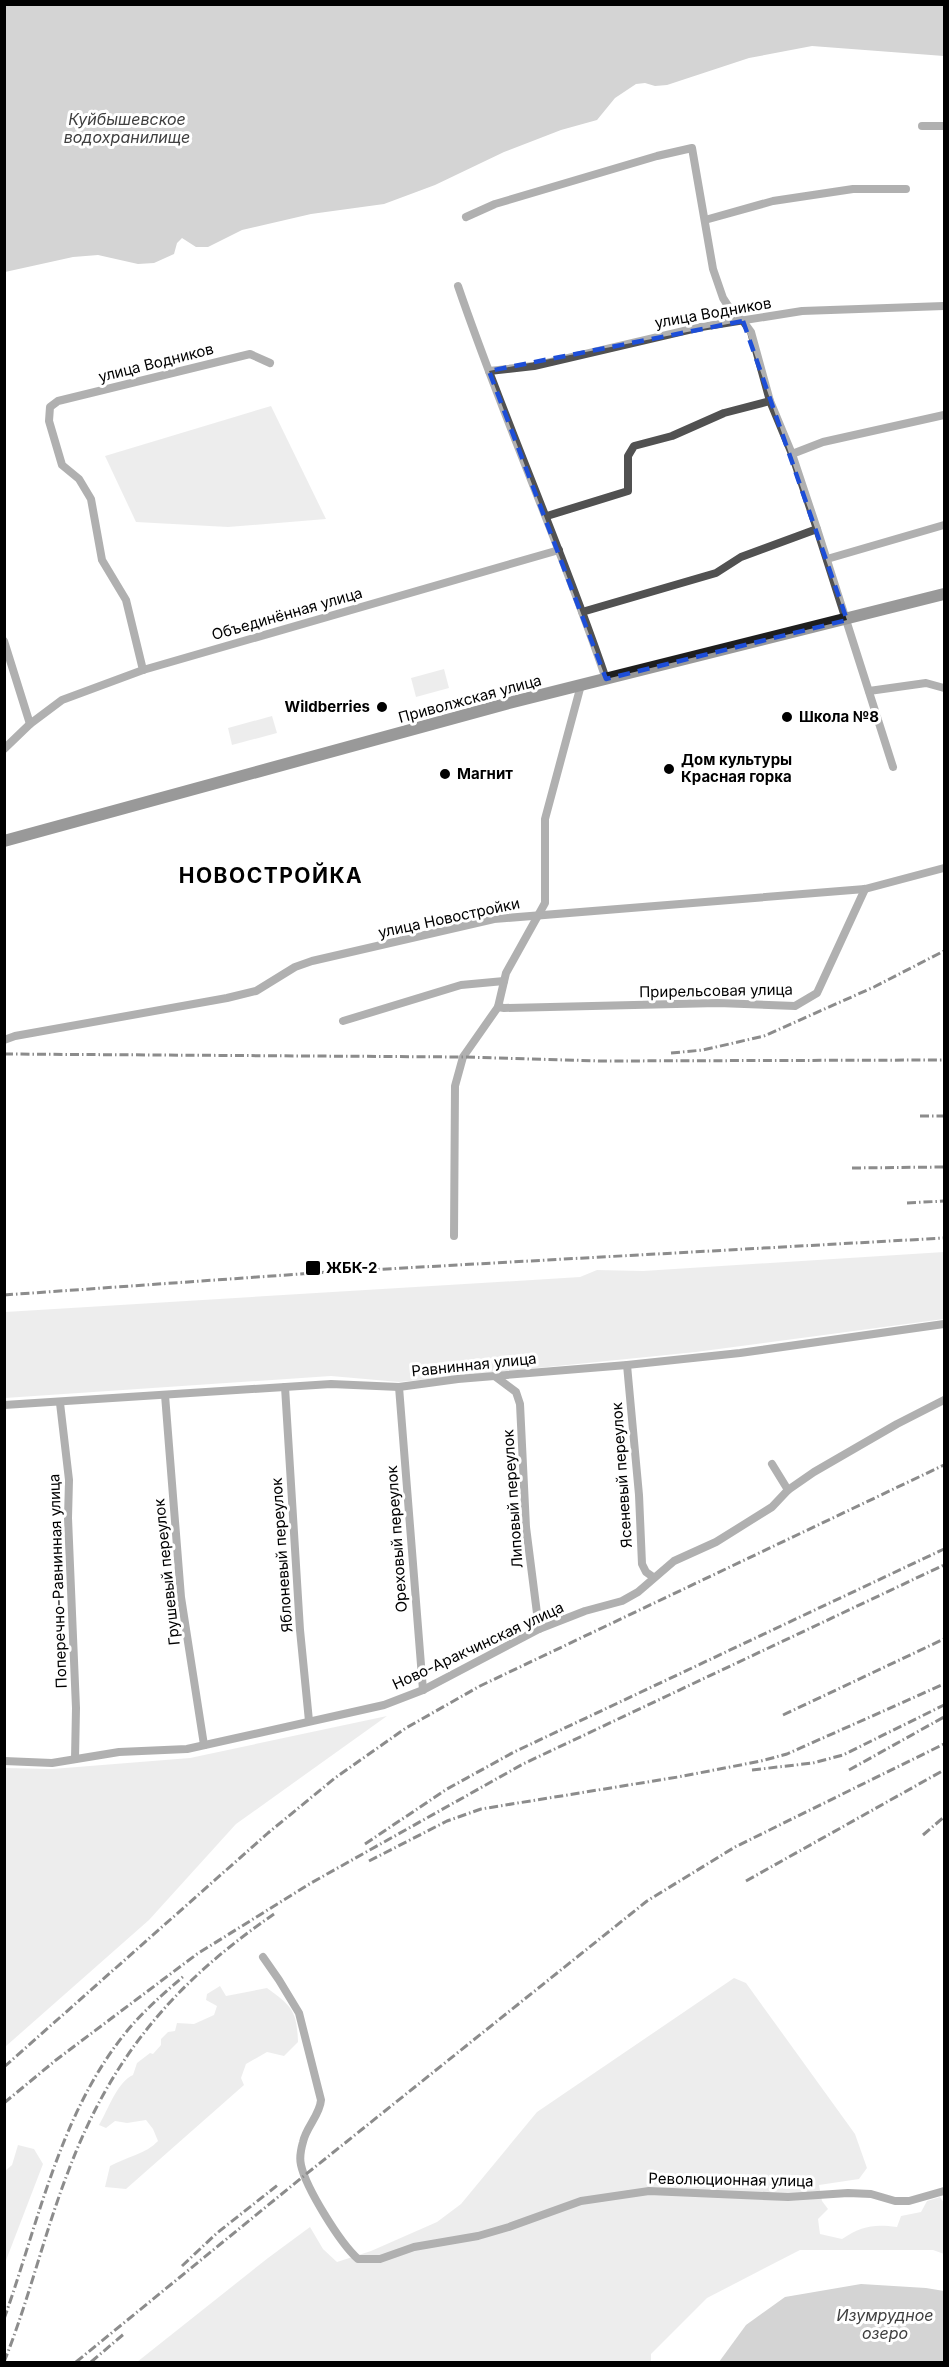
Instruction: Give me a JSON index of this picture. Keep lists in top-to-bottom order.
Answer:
{
  "streets": {
    "main road": ["Приволжская улица"],
    "street": [
      "улица Водников",
      "Объединённая улица",
      "улица Новостройки",
      "Прирельсовая улица",
      "Равнинная улица",
      "Ясеневый переулок",
      "Липовый переулок",
      "Ореховый переулок",
      "Яблоневый переулок",
      "Грушевый переулок",
      "Поперечно-Равнинная улица",
      "Ново-Аракчинская улица",
      "Революционная улица"
    ]
  },
  "crossings": [
    ["улица Водников", "Объединённая улица"],
    ["улица Новостройки", "Прирельсовая улица"],
    ["Равнинная улица", "Ясеневый переулок"],
    ["Равнинная улица", "Липовый переулок"],
    ["Равнинная улица", "Ореховый переулок"],
    ["Равнинная улица", "Яблоневый переулок"],
    ["Равнинная улица", "Грушевый переулок"],
    ["Равнинная улица", "Поперечно-Равнинная улица"],
    ["Ясеневый переулок", "Ново-Аракчинская улица"],
    ["Липовый переулок", "Ново-Аракчинская улица"],
    ["Ореховый переулок", "Ново-Аракчинская улица"],
    ["Яблоневый переулок", "Ново-Аракчинская улица"],
    ["Грушевый переулок", "Ново-Аракчинская улица"],
    ["Поперечно-Равнинная улица", "Ново-Аракчинская улица"]
  ],
  "districts": ["НОВОСТРОЙКА"],
  "water": ["Куйбышевское водохранилище", "Изумрудное озеро"],
  "places": {
    "other": [
      "Wildberries",
      "Школа №8",
      "Дом культуры Красная горка",
      "Магнит"
    ],
    "transit": ["ЖБК-2"]
  }
}
